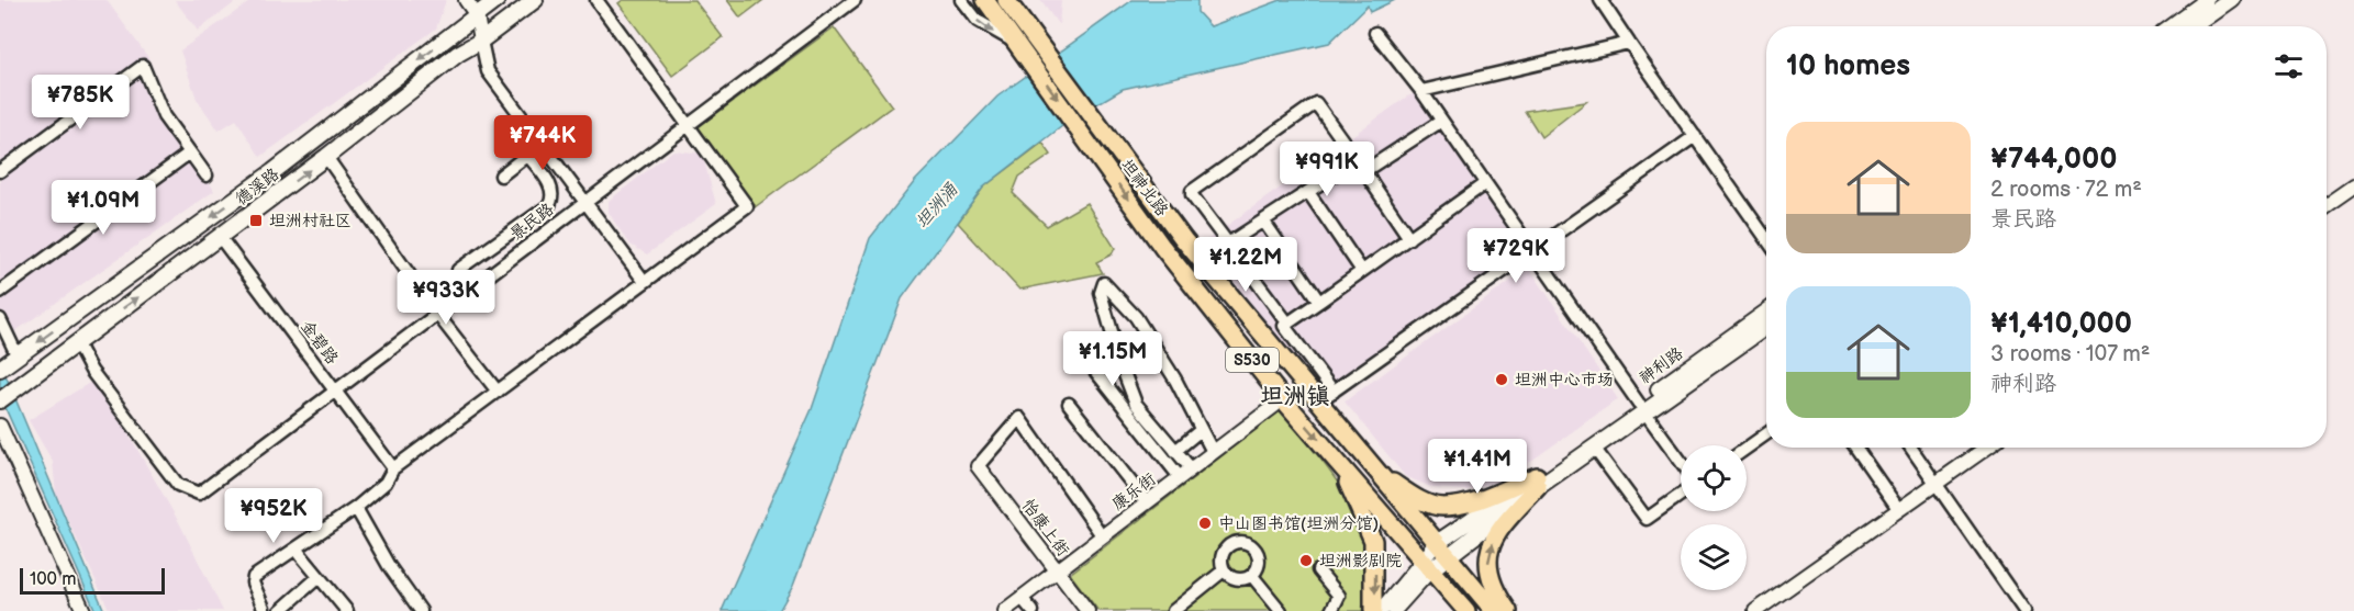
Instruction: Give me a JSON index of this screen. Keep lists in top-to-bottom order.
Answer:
{
  "streets": {
    "main road": [
      "德溪路",
      "坦神北路",
      "S530",
      "神利路"
    ],
    "street": [
      "景民路",
      "金碧路",
      "康乐街",
      "怡康上街"
    ]
  },
  "crossings": [
    ["德溪路", "景民路"],
    ["德溪路", "金碧路"],
    ["坦神北路", "神利路"],
    ["坦神北路", "康乐街"],
    ["景民路", "金碧路"],
    ["康乐街", "怡康上街"]
  ],
  "districts": ["坦洲镇"],
  "water": ["坦洲涌"],
  "places": {
    "transit": ["坦洲村社区"],
    "other": ["坦洲中心市场", "中山图书馆(坦洲分馆)", "坦洲影剧院"]
  },
  "scale_bar": "100 m",
  "page": {
    "heading": "10 homes",
    "price": [
      "¥785K",
      "¥744K",
      "¥991K",
      "¥1.09M",
      "¥729K",
      "¥1.22M",
      "¥933K",
      "¥1.15M",
      "¥1.41M",
      "¥952K"
    ],
    "list": [
      {
        "name": "¥744,000",
        "note": "2 rooms · 72 m² · 景民路"
      },
      {
        "name": "¥1,410,000",
        "note": "3 rooms · 107 m² · 神利路"
      }
    ],
    "scale": "100 m"
  }
}
